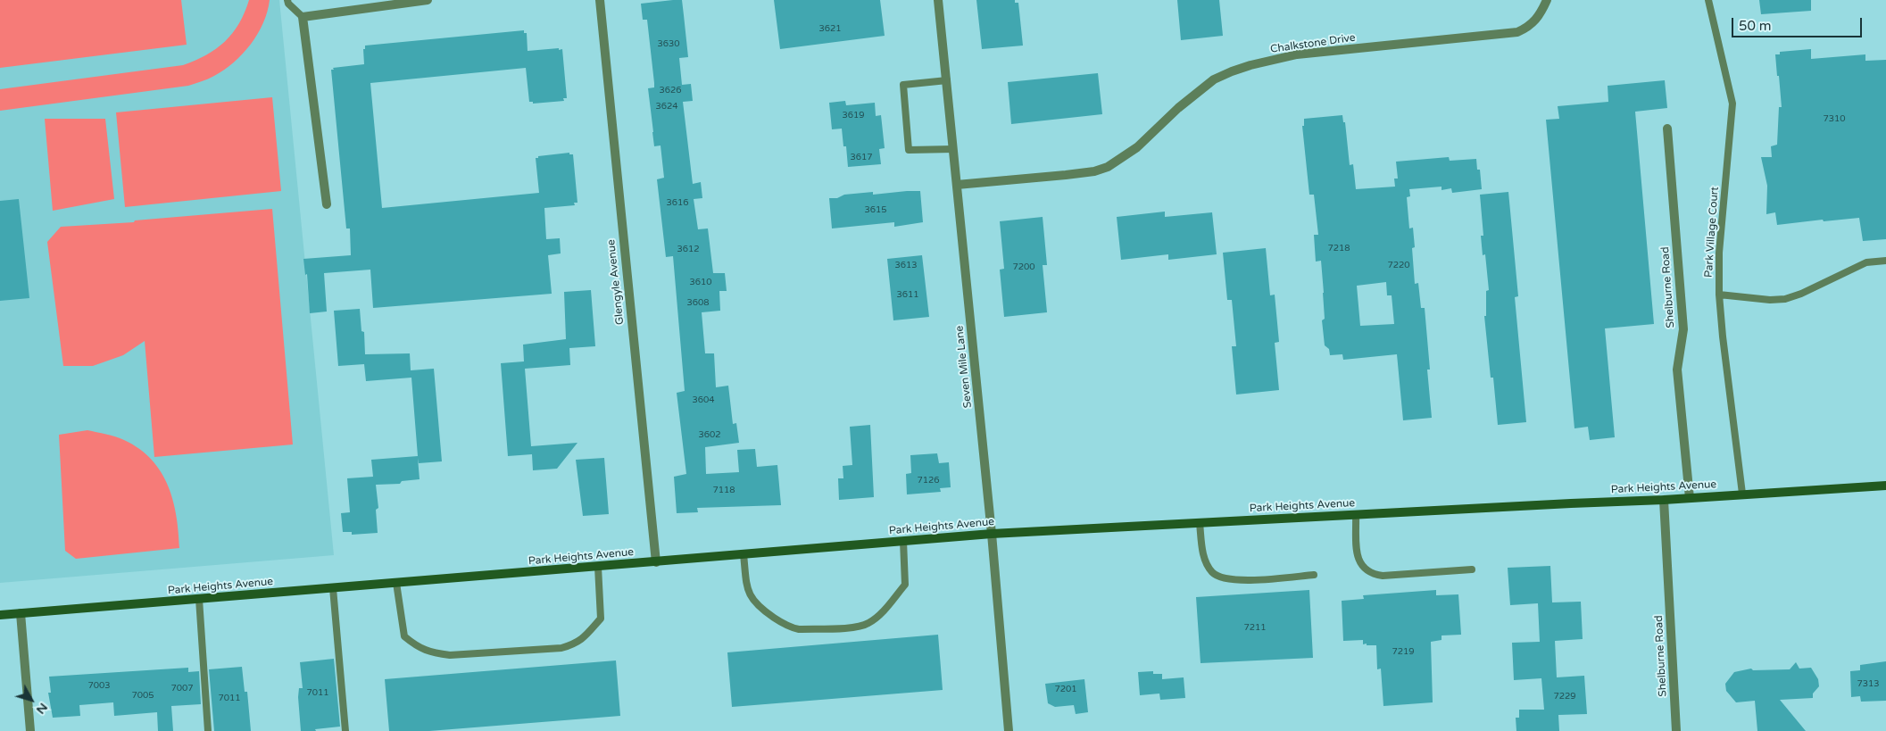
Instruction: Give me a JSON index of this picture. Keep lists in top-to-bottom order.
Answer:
{
  "streets": {
    "main road": ["Park Heights Avenue"],
    "street": [
      "Chalkstone Drive",
      "Glengyle Avenue",
      "Shelburne Road",
      "Seven Mile Lane"
    ],
    "lane": ["Park Village Court"]
  },
  "crossings": [
    ["Chalkstone Drive", "Seven Mile Lane"],
    ["Park Village Court", "Park Heights Avenue"],
    ["Glengyle Avenue", "Park Heights Avenue"],
    ["Shelburne Road", "Park Heights Avenue"],
    ["Seven Mile Lane", "Park Heights Avenue"]
  ],
  "house_numbers": [
    "3621",
    "3630",
    "3626",
    "3624",
    "3619",
    "7310",
    "3617",
    "3616",
    "3615",
    "7218",
    "3612",
    "3613",
    "7220",
    "7200",
    "3610",
    "3611",
    "3608",
    "3604",
    "3602",
    "7126",
    "7118",
    "7211",
    "7219",
    "7313",
    "7003",
    "7007",
    "7201",
    "7011",
    "7005",
    "7229",
    "7011"
  ],
  "scale_bar": "50 m",
  "north": "bottom right"
}
